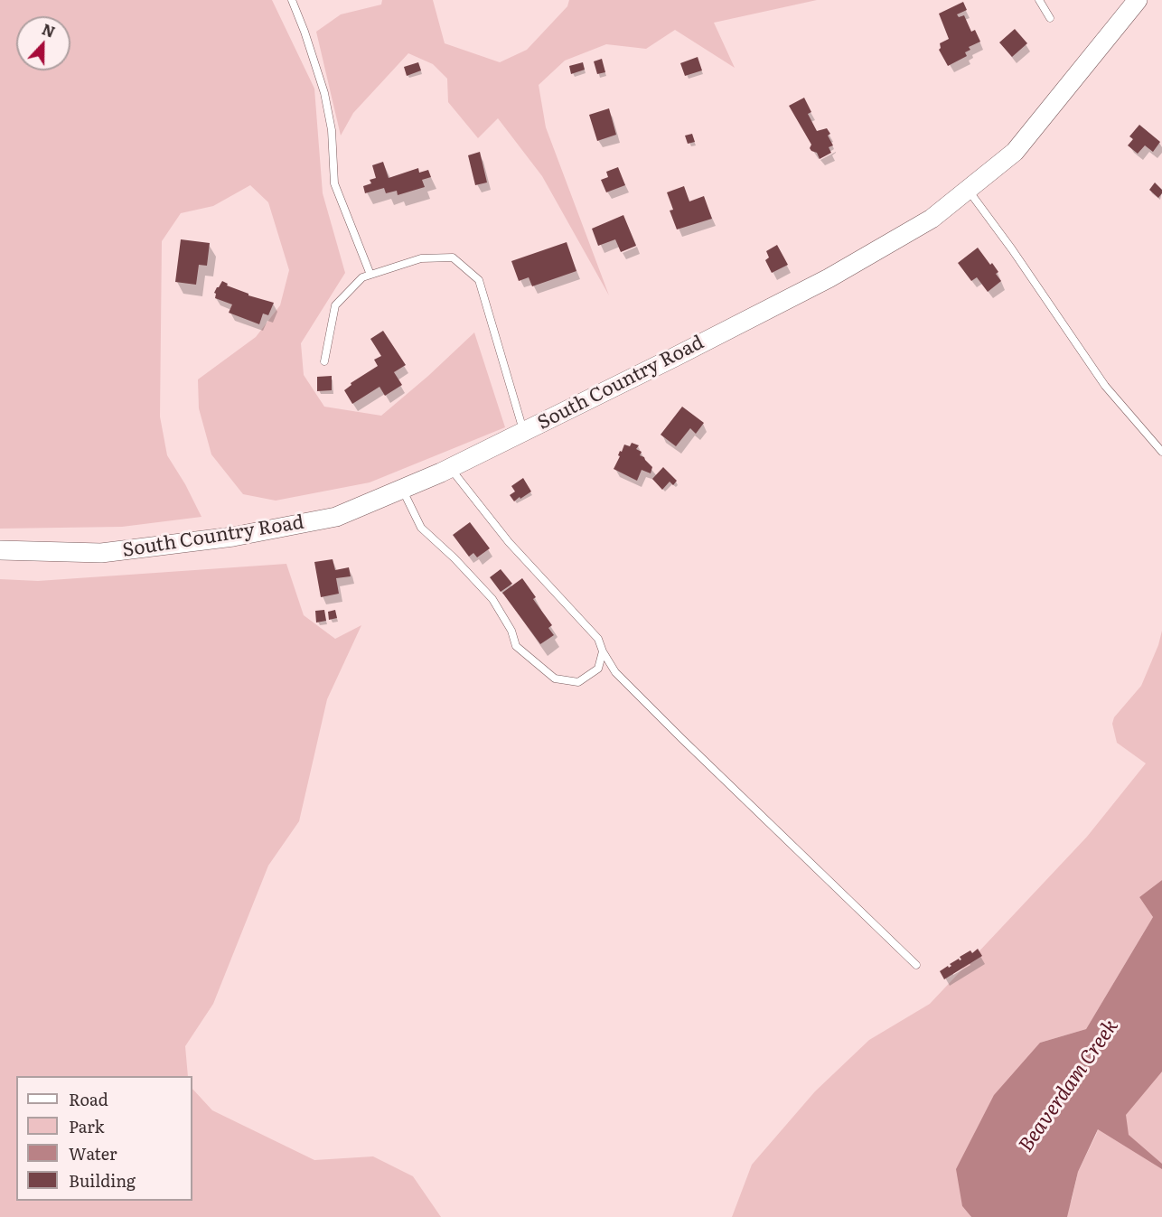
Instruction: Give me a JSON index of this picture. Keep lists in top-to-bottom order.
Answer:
{
  "streets": {
    "main road": ["South Country Road"]
  },
  "water": ["Beaverdam Creek"],
  "legend": [
    "Road",
    "Park",
    "Water",
    "Building"
  ],
  "north": "top"
}
